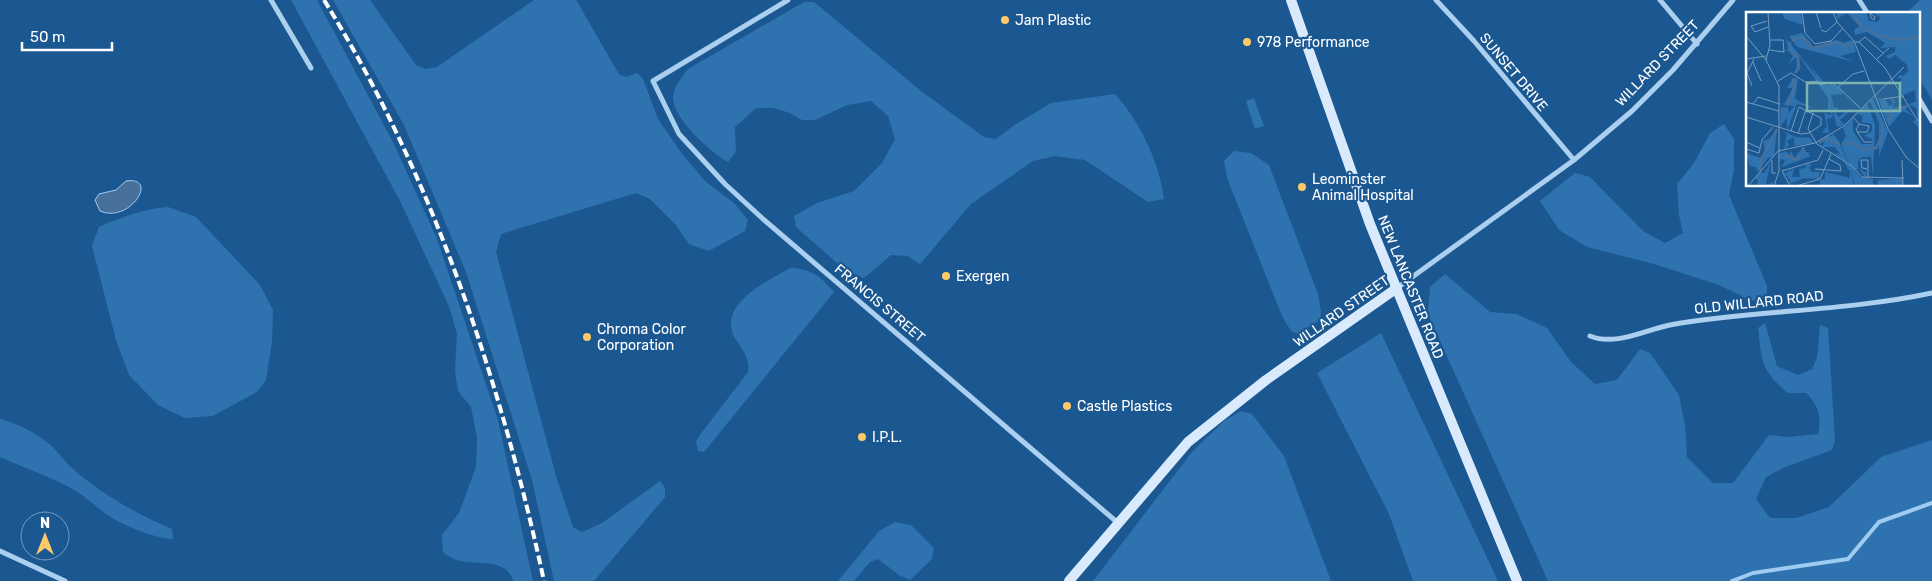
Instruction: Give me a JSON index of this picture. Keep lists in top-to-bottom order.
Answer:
{
  "streets": {
    "main road": ["WILLARD STREET", "NEW LANCASTER ROAD"],
    "street": ["SUNSET DRIVE", "OLD WILLARD ROAD", "FRANCIS STREET"]
  },
  "crossings": [
    ["WILLARD STREET", "SUNSET DRIVE"],
    ["WILLARD STREET", "NEW LANCASTER ROAD"],
    ["WILLARD STREET", "FRANCIS STREET"]
  ],
  "places": [
    "Jam Plastic",
    "978 Performance",
    "Leominster Animal Hospital",
    "Exergen",
    "Chroma Color Corporation",
    "Castle Plastics",
    "I.P.L."
  ],
  "scale_bar": "50 m",
  "north": "top"
}
